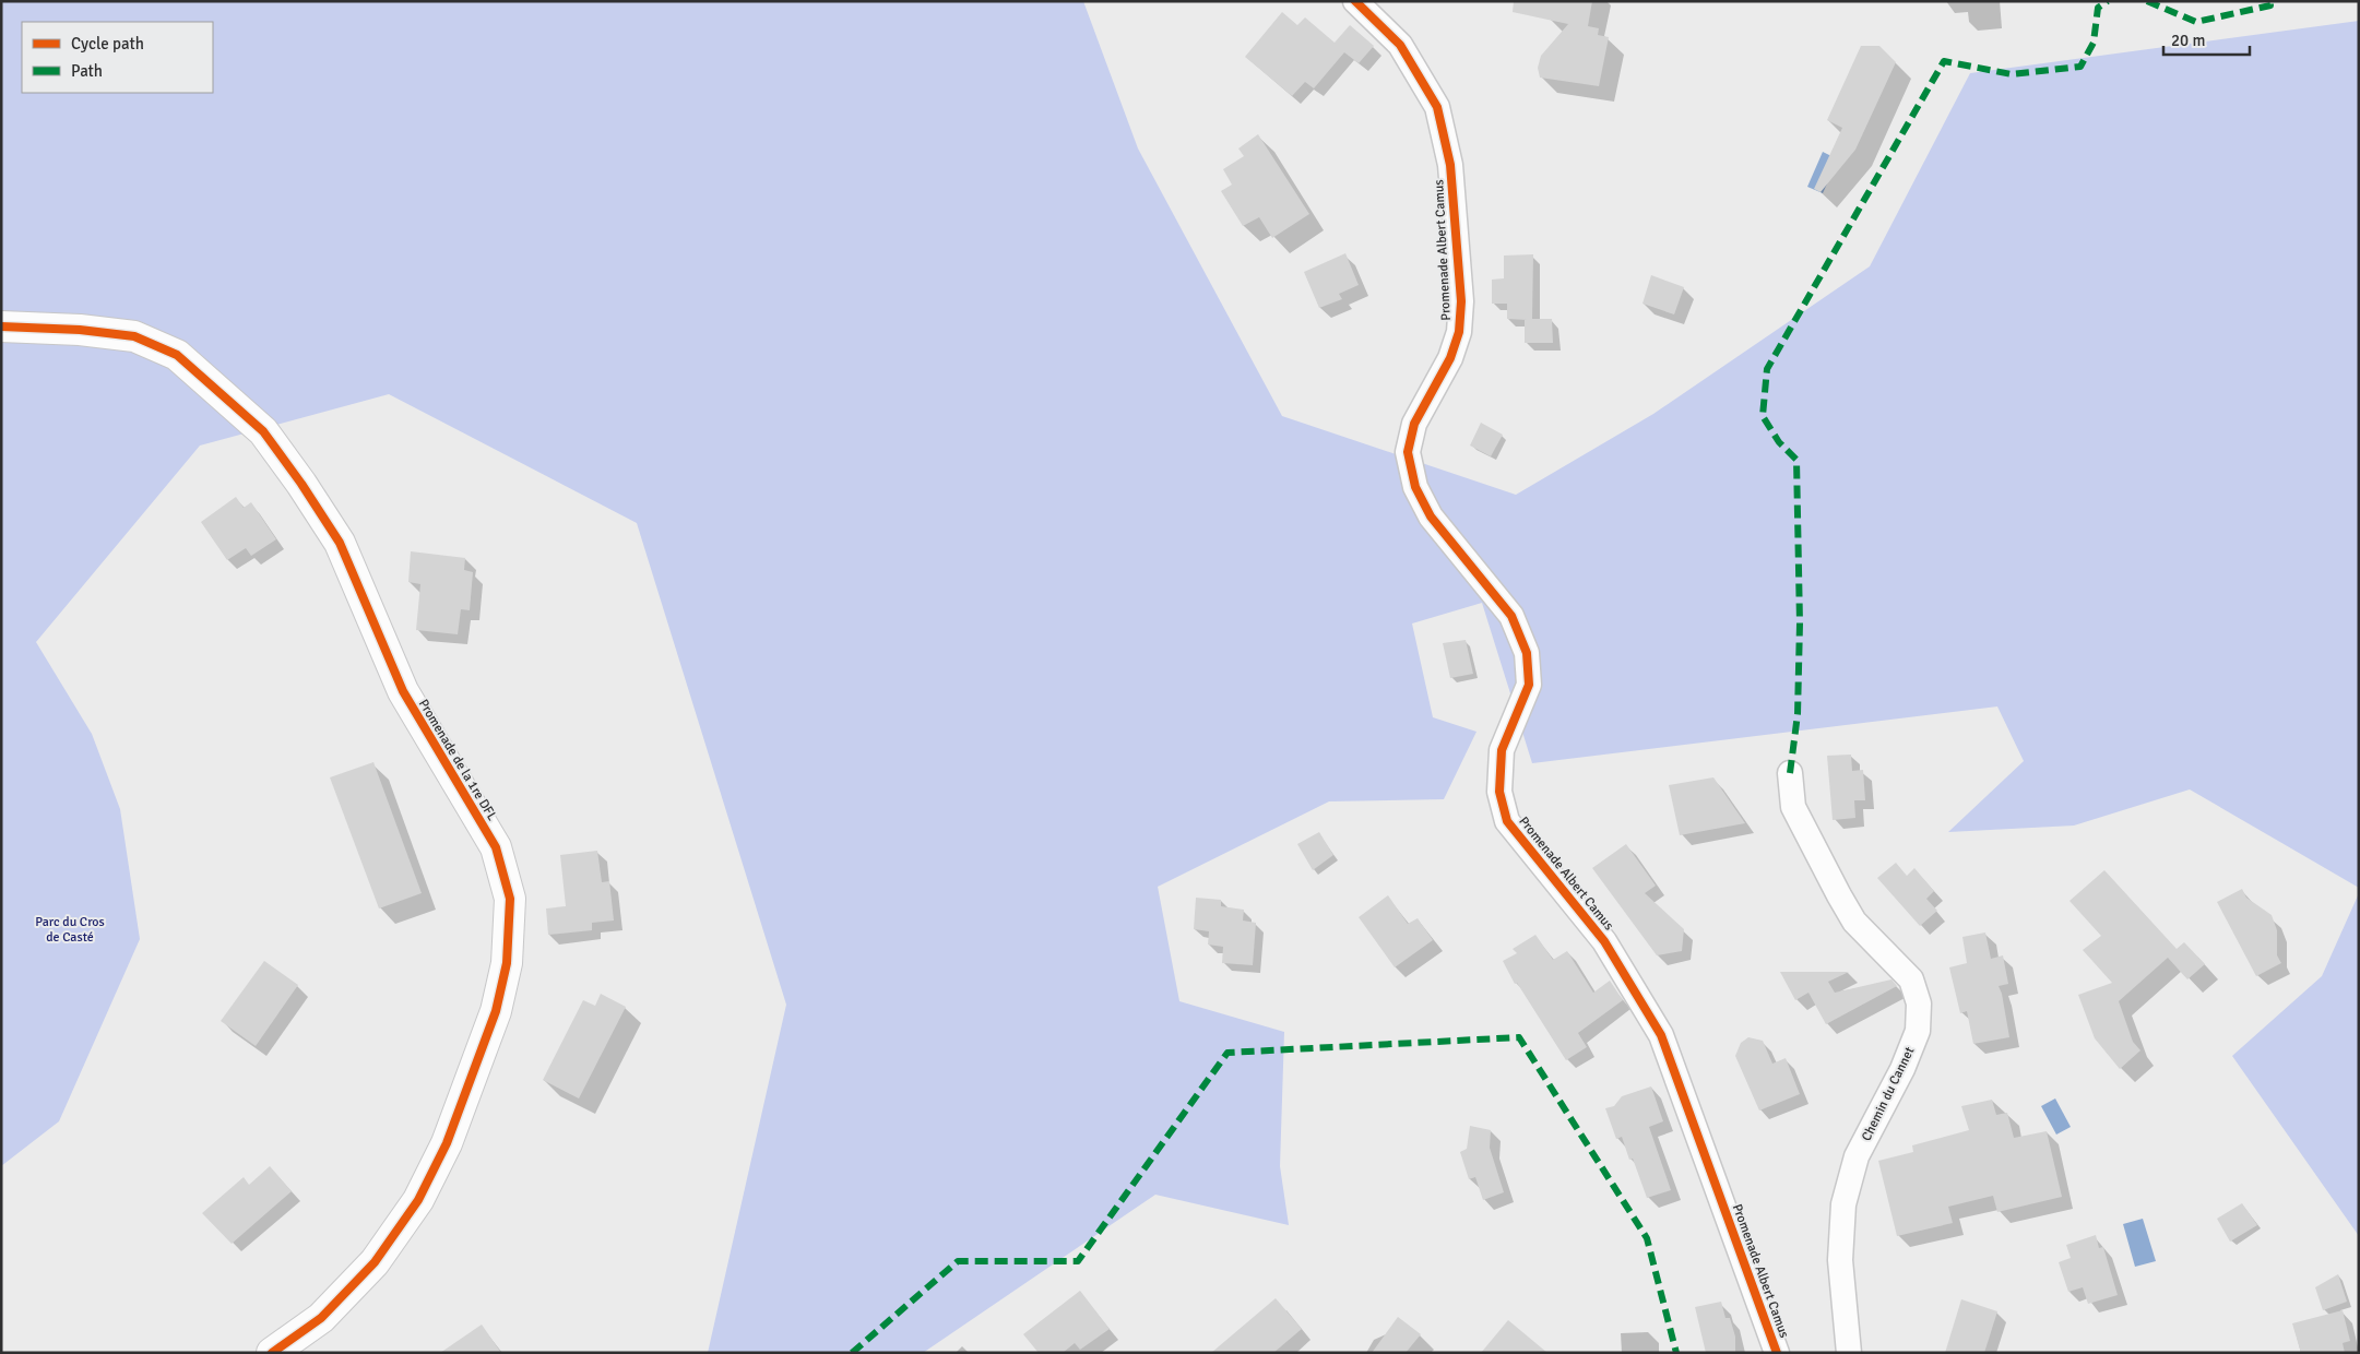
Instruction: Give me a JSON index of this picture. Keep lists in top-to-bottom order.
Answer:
{
  "streets": {
    "street": ["Promenade Albert Camus", "Promenade de la 1re DFL", "Chemin du Cannet"]
  },
  "parks": ["Parc du Cros de Casté"],
  "legend": ["Cycle path", "Path"],
  "scale_bar": "20 m"
}
